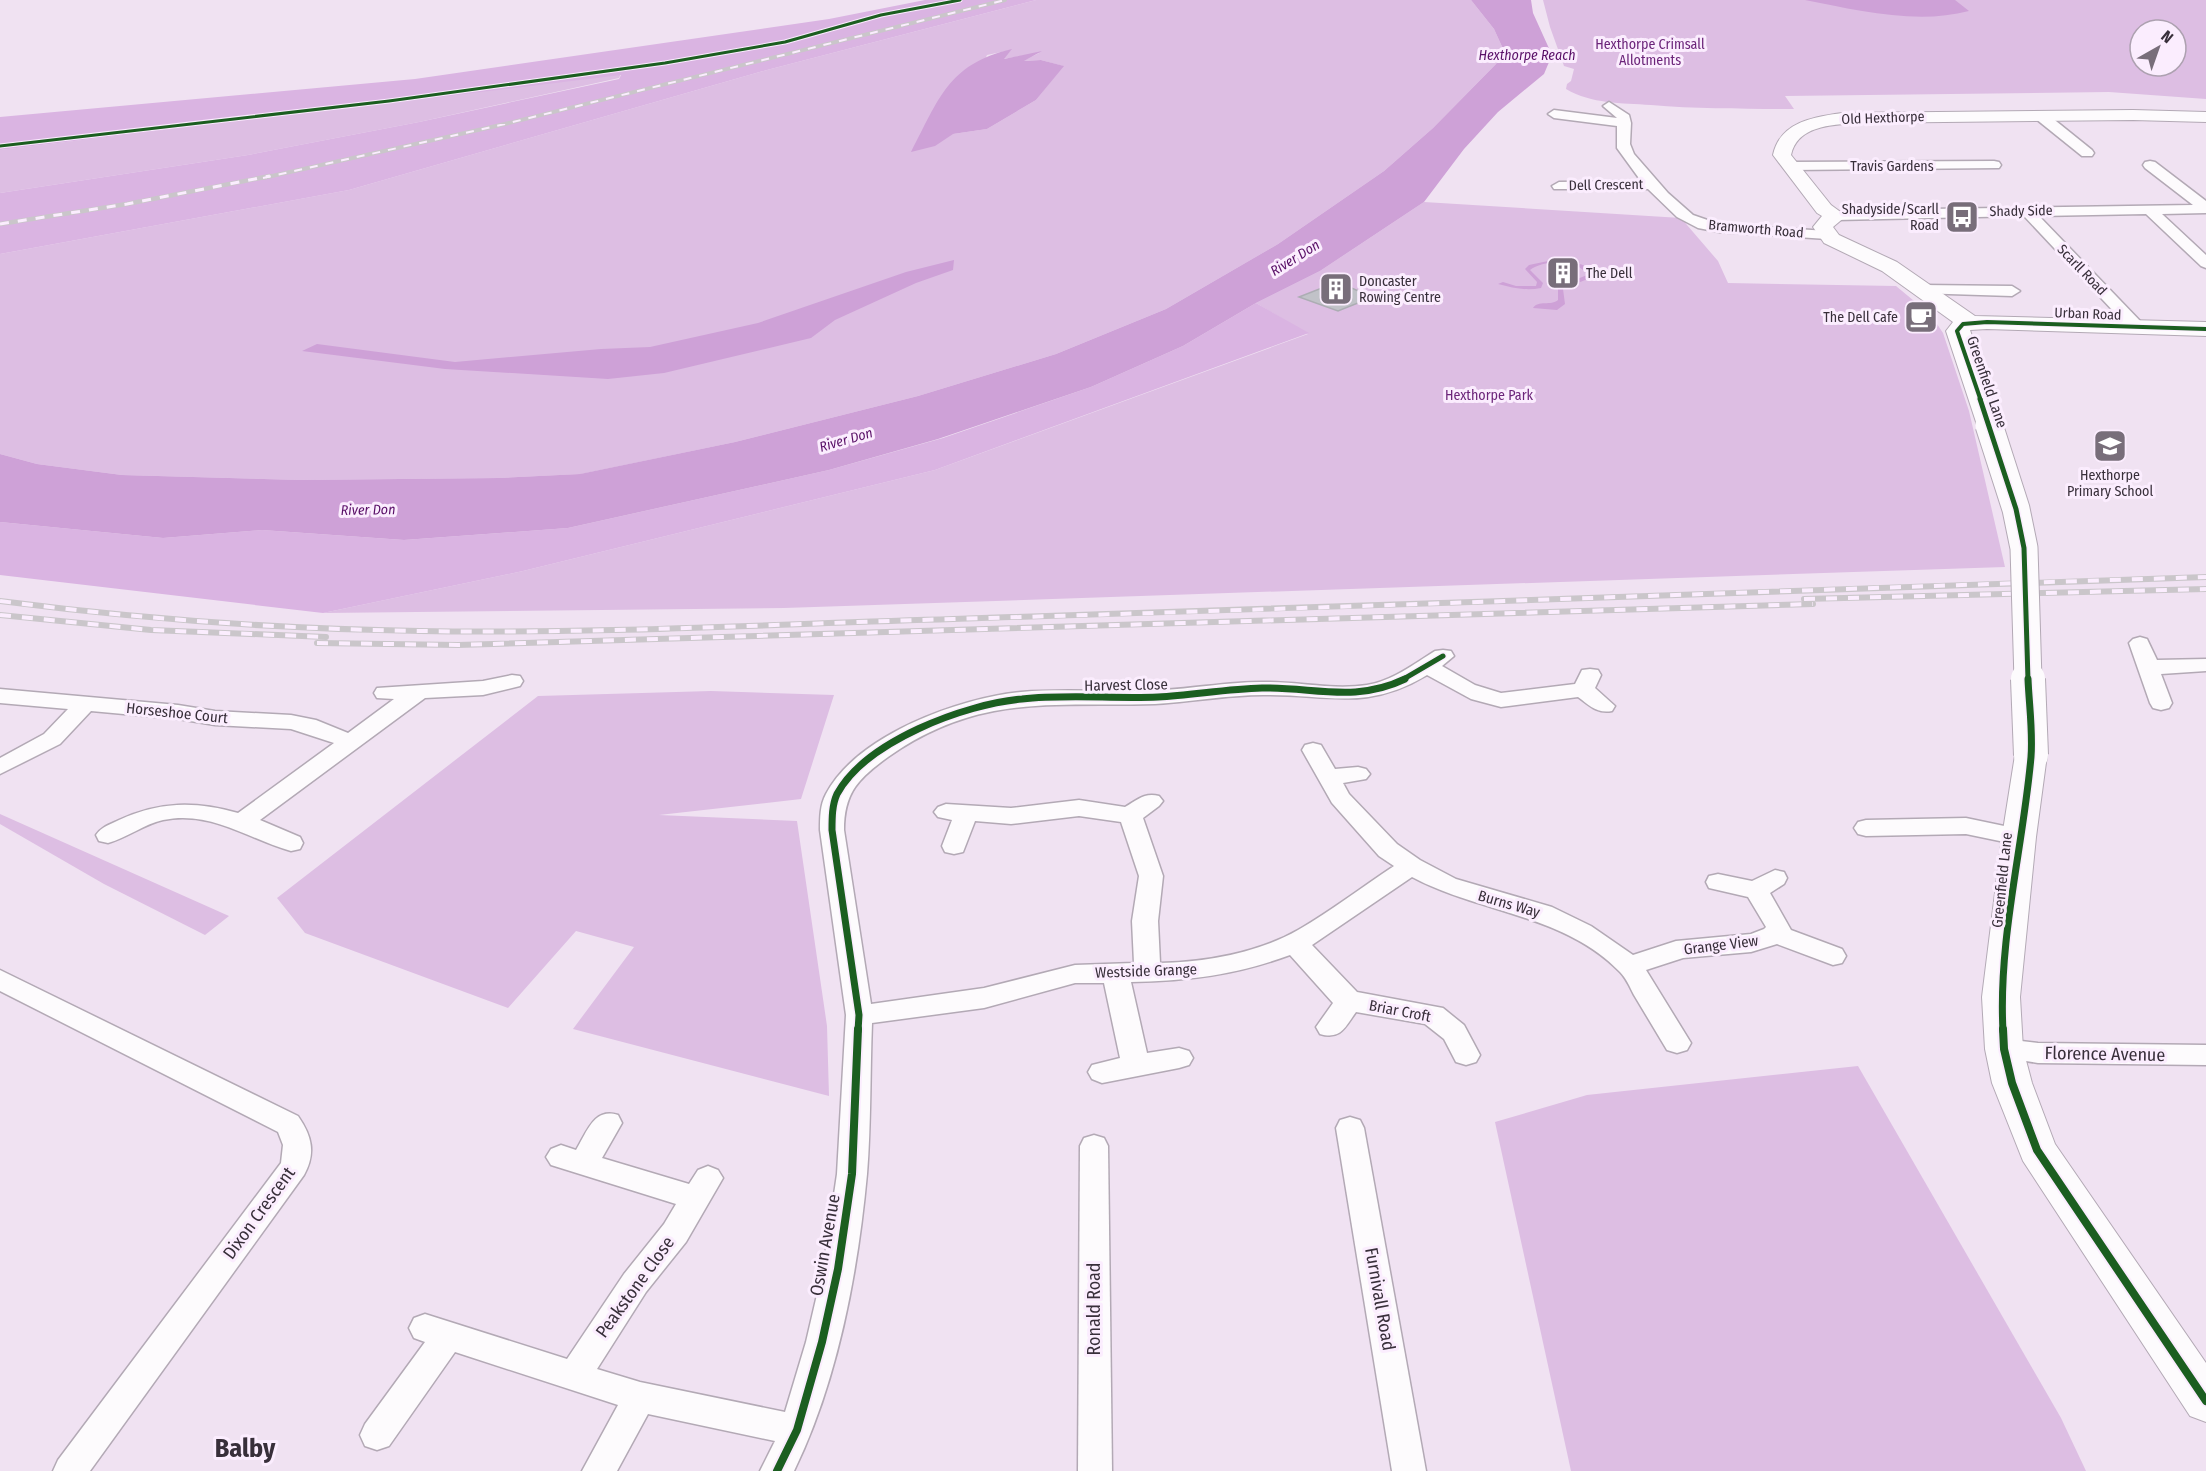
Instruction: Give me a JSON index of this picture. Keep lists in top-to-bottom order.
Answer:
{
  "streets": {
    "street": [
      "Old Hexthorpe",
      "Travis Gardens",
      "Dell Crescent",
      "Shady Side",
      "Bramworth Road",
      "Scarll Road",
      "Urban Road",
      "Greenfield Lane",
      "Harvest Close",
      "Horseshoe Court",
      "Burns Way",
      "Grange View",
      "Westside Grange",
      "Briar Croft",
      "Florence Avenue",
      "Dixon Crescent",
      "Oswin Avenue",
      "Peakstone Close",
      "Furnivall Road",
      "Ronald Road"
    ]
  },
  "crossings": [
    ["Old Hexthorpe", "Travis Gardens"],
    ["Old Hexthorpe", "Shady Side"],
    ["Old Hexthorpe", "Bramworth Road"],
    ["Old Hexthorpe", "Urban Road"],
    ["Old Hexthorpe", "Greenfield Lane"],
    ["Dell Crescent", "Bramworth Road"],
    ["Shady Side", "Bramworth Road"],
    ["Shady Side", "Scarll Road"],
    ["Scarll Road", "Urban Road"],
    ["Urban Road", "Greenfield Lane"],
    ["Greenfield Lane", "Florence Avenue"],
    ["Harvest Close", "Westside Grange"],
    ["Harvest Close", "Oswin Avenue"],
    ["Burns Way", "Grange View"],
    ["Burns Way", "Westside Grange"],
    ["Westside Grange", "Briar Croft"],
    ["Westside Grange", "Oswin Avenue"]
  ],
  "districts": ["Balby"],
  "water": ["Hexthorpe Reach", "River Don"],
  "parks": ["Hexthorpe Crimsall Allotments", "Hexthorpe Park"],
  "places": {
    "bus stop": ["Shadyside/Scarll Road"],
    "building": ["The Dell", "Doncaster Rowing Centre"],
    "cafe": ["The Dell Cafe"],
    "school or university": ["Hexthorpe Primary School"]
  },
  "north": "top right"
}
